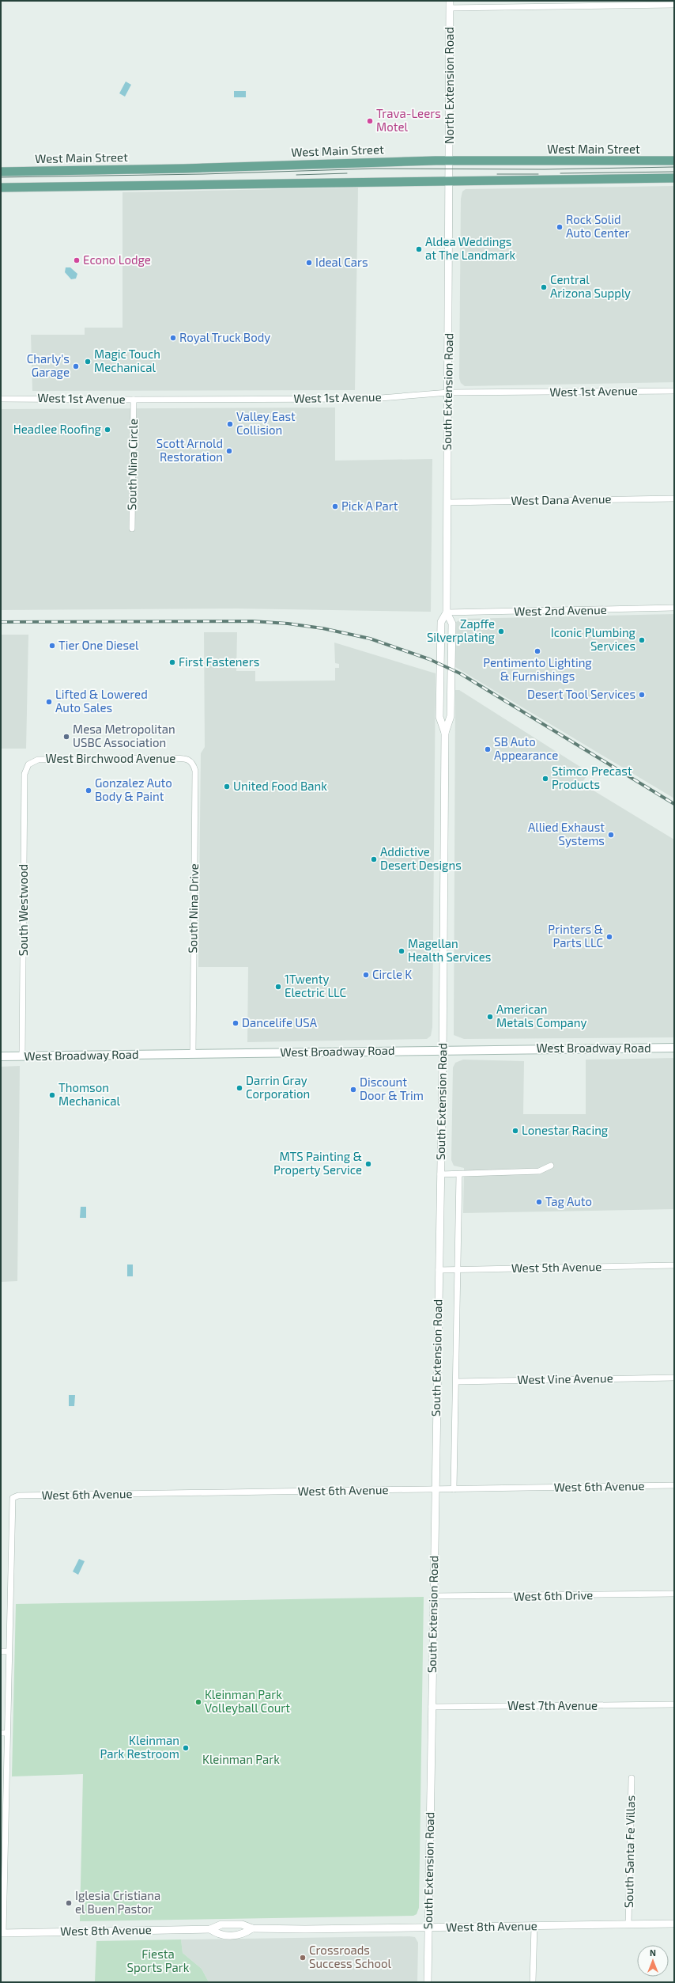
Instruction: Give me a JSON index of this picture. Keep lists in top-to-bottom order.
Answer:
{
  "streets": {
    "main road": ["West Main Street", "West Broadway Road"],
    "street": [
      "North Extension Road",
      "South Extension Road",
      "West 1st Avenue",
      "South Nina Circle",
      "West Dana Avenue",
      "West 2nd Avenue",
      "West Birchwood Avenue",
      "South Nina Drive",
      "South Westwood",
      "West 5th Avenue",
      "West Vine Avenue",
      "West 6th Avenue",
      "West 6th Drive",
      "West 7th Avenue",
      "South Santa Fe Villas",
      "West 8th Avenue"
    ]
  },
  "crossings": [
    ["North Extension Road", "West Main Street"],
    ["North Extension Road", "South Extension Road"],
    ["South Extension Road", "West 1st Avenue"],
    ["South Extension Road", "West Dana Avenue"],
    ["South Extension Road", "West 2nd Avenue"],
    ["South Extension Road", "West Broadway Road"],
    ["South Extension Road", "West 5th Avenue"],
    ["South Extension Road", "West Vine Avenue"],
    ["South Extension Road", "West 6th Avenue"],
    ["South Extension Road", "West 6th Drive"],
    ["South Extension Road", "West 7th Avenue"],
    ["South Extension Road", "West 8th Avenue"],
    ["West 1st Avenue", "South Nina Circle"],
    ["West Birchwood Avenue", "South Nina Drive"],
    ["West Birchwood Avenue", "South Westwood"],
    ["South Nina Drive", "West Broadway Road"],
    ["South Westwood", "West Broadway Road"],
    ["South Santa Fe Villas", "West 8th Avenue"]
  ],
  "parks": ["Kleinman Park", "Fiesta Sports Park"],
  "places": [
    "Trava-Leers Motel",
    "Rock Solid Auto Center",
    "Aldea Weddings at The Landmark",
    "Econo Lodge",
    "Ideal Cars",
    "Central Arizona Supply",
    "Royal Truck Body",
    "Magic Touch Mechanical",
    "Charly's Garage",
    "Valley East Collision",
    "Headlee Roofing",
    "Scott Arnold Restoration",
    "Pick A Part",
    "Zapffe Silverplating",
    "Iconic Plumbing Services",
    "Tier One Diesel",
    "Pentimento Lighting & Furnishings",
    "First Fasteners",
    "Desert Tool Services",
    "Lifted & Lowered Auto Sales",
    "Mesa Metropolitan USBC Association",
    "SB Auto Appearance",
    "Stimco Precast Products",
    "United Food Bank",
    "Gonzalez Auto Body & Paint",
    "Allied Exhaust Systems",
    "Addictive Desert Designs",
    "Printers & Parts LLC",
    "Magellan Health Services",
    "Circle K",
    "1Twenty Electric LLC",
    "American Metals Company",
    "Dancelife USA",
    "Darrin Gray Corporation",
    "Discount Door & Trim",
    "Thomson Mechanical",
    "Lonestar Racing",
    "MTS Painting & Property Service",
    "Tag Auto",
    "Kleinman Park Volleyball Court",
    "Kleinman Park Restroom",
    "Iglesia Cristiana el Buen Pastor",
    "Crossroads Success School"
  ],
  "north": "top"
}
